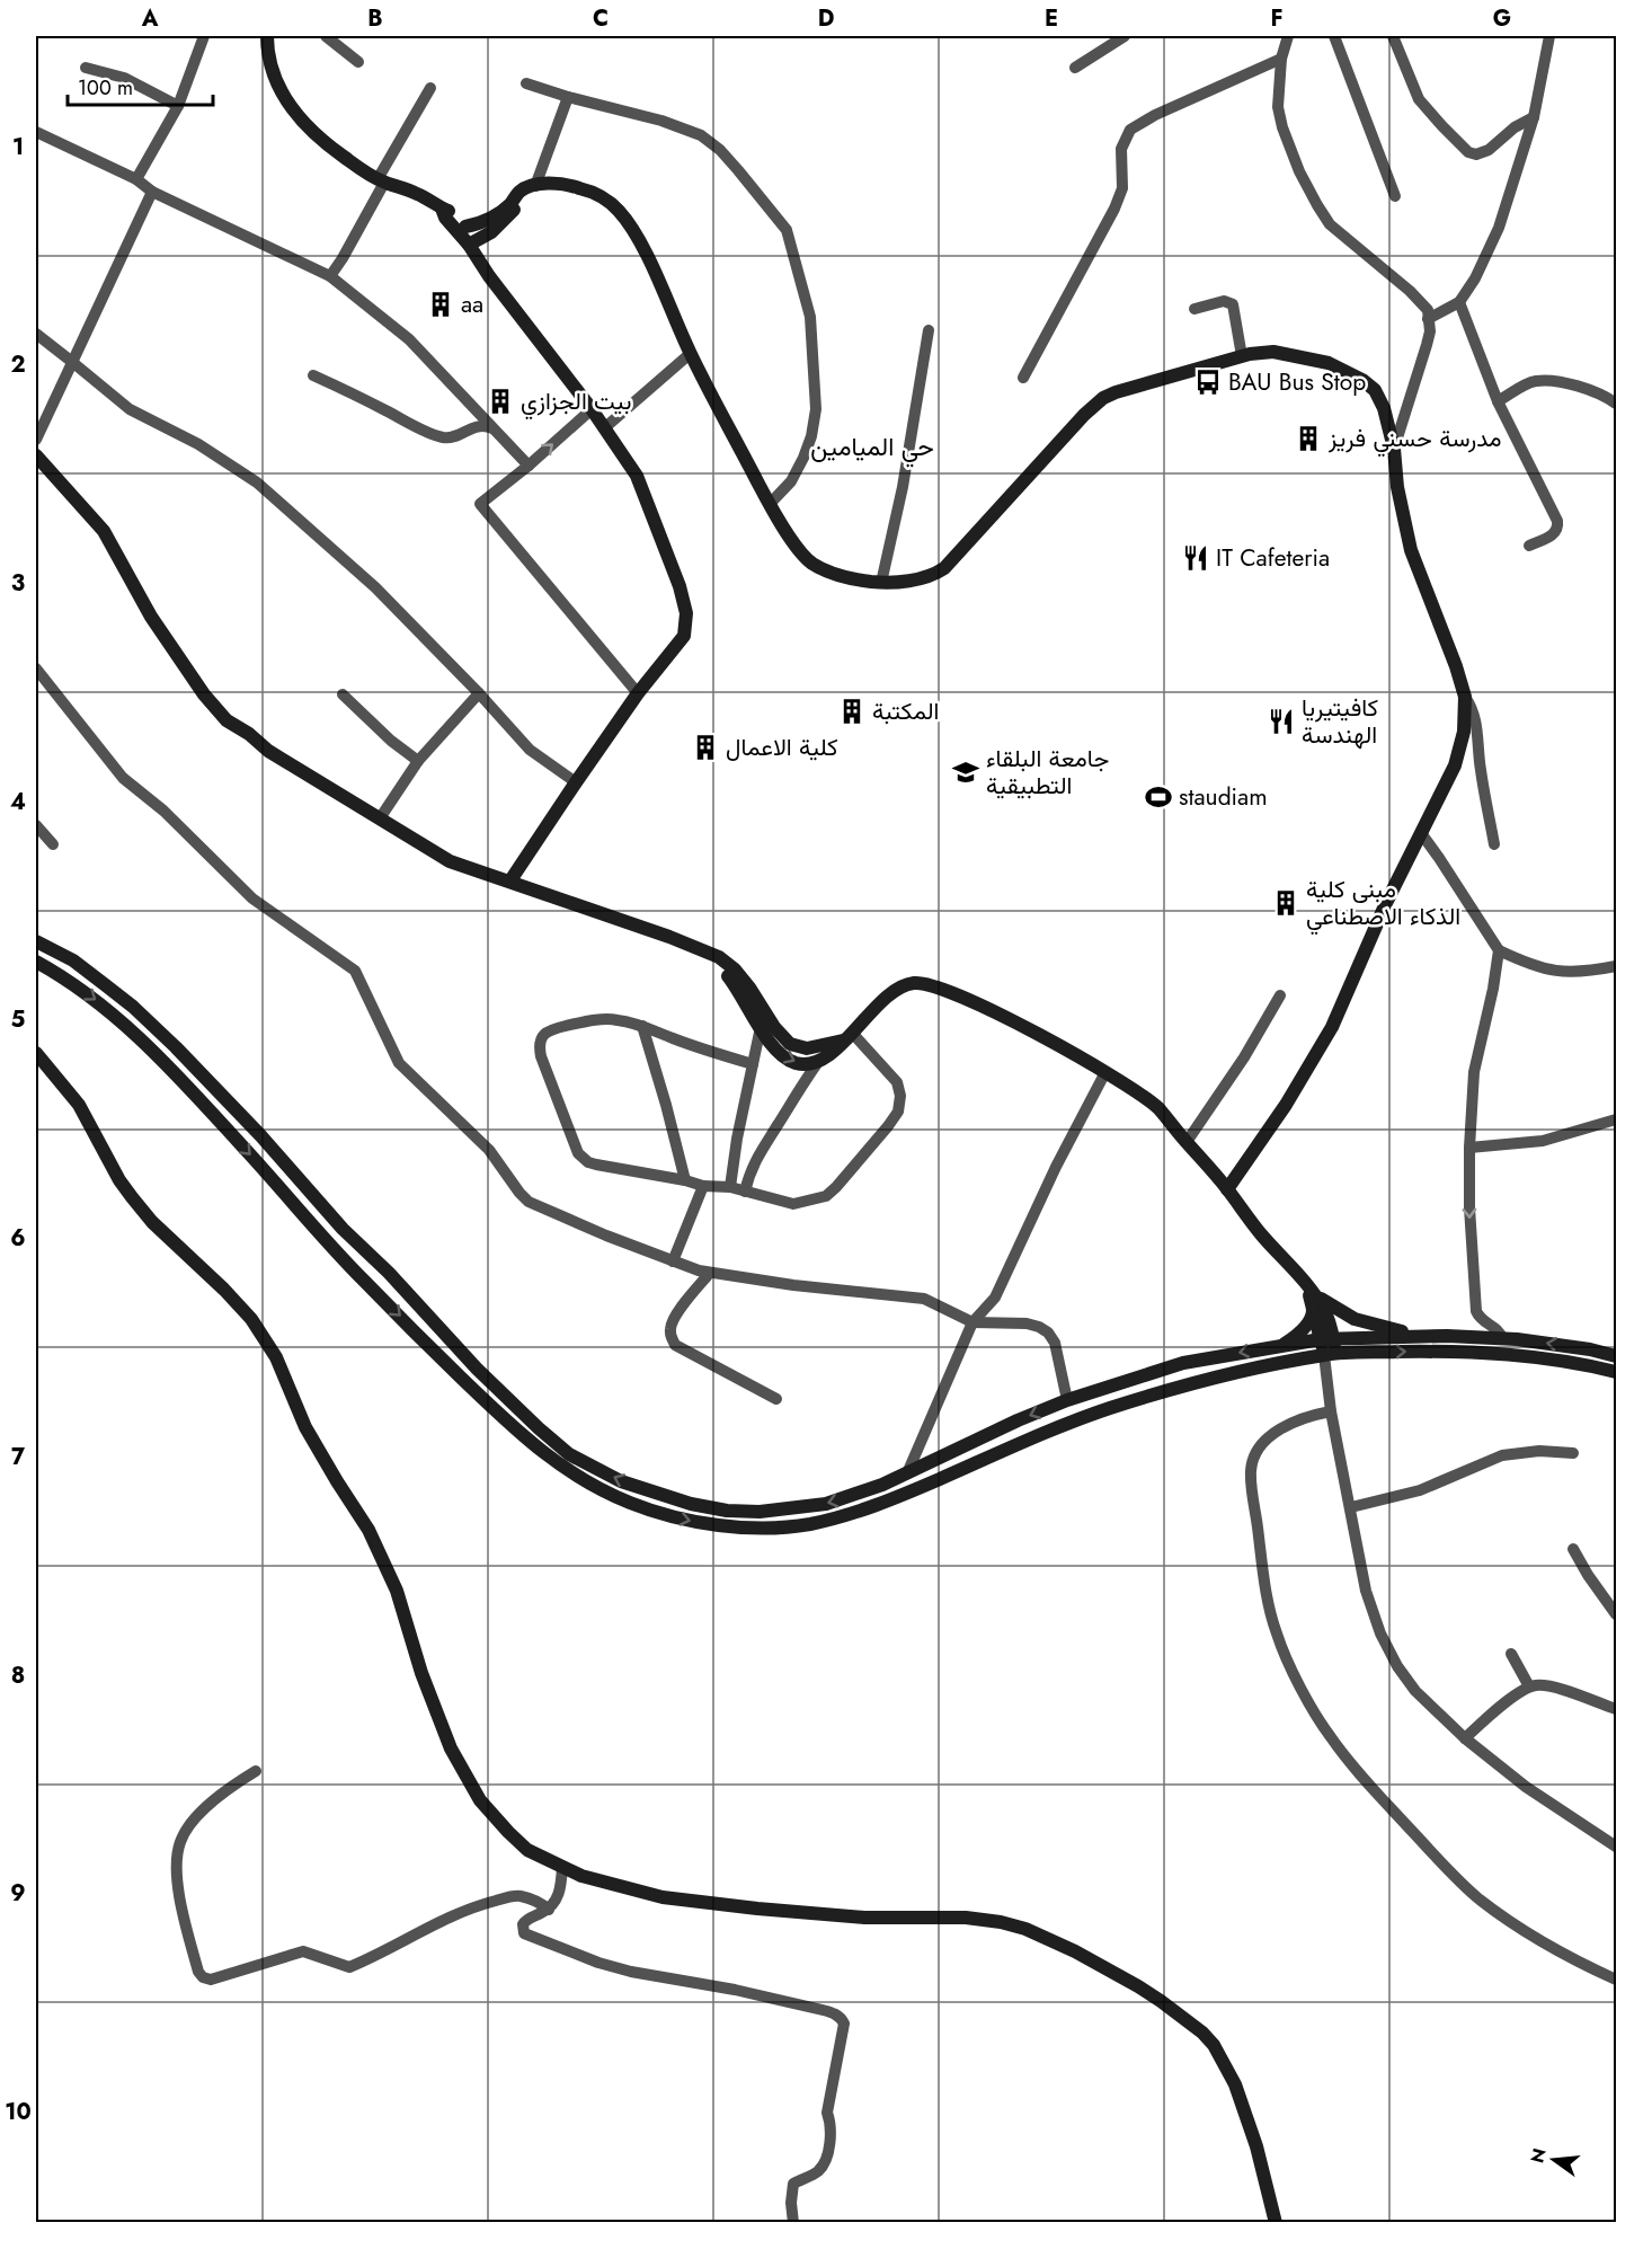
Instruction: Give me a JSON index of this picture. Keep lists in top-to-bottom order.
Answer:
{
  "districts": ["حي الميامين"],
  "places": {
    "building": [
      "aa",
      "بيت الجزازي",
      "مدرسة حسني فريز",
      "المكتبة",
      "كلية الاعمال",
      "مبنى كلية الذكاء الاصطناعي"
    ],
    "bus stop": ["BAU Bus Stop"],
    "restaurant": ["IT Cafeteria", "كافيتيريا الهندسة"],
    "school or university": ["جامعة البلقاء التطبيقية"],
    "sports": ["staudiam"]
  },
  "scale_bar": "100 m",
  "north": "left",
  "grid": {
    "columns": [
      "A",
      "B",
      "C",
      "D",
      "E",
      "F",
      "G"
    ],
    "rows": [
      "1",
      "2",
      "3",
      "4",
      "5",
      "6",
      "7",
      "8",
      "9",
      "10"
    ]
  }
}
